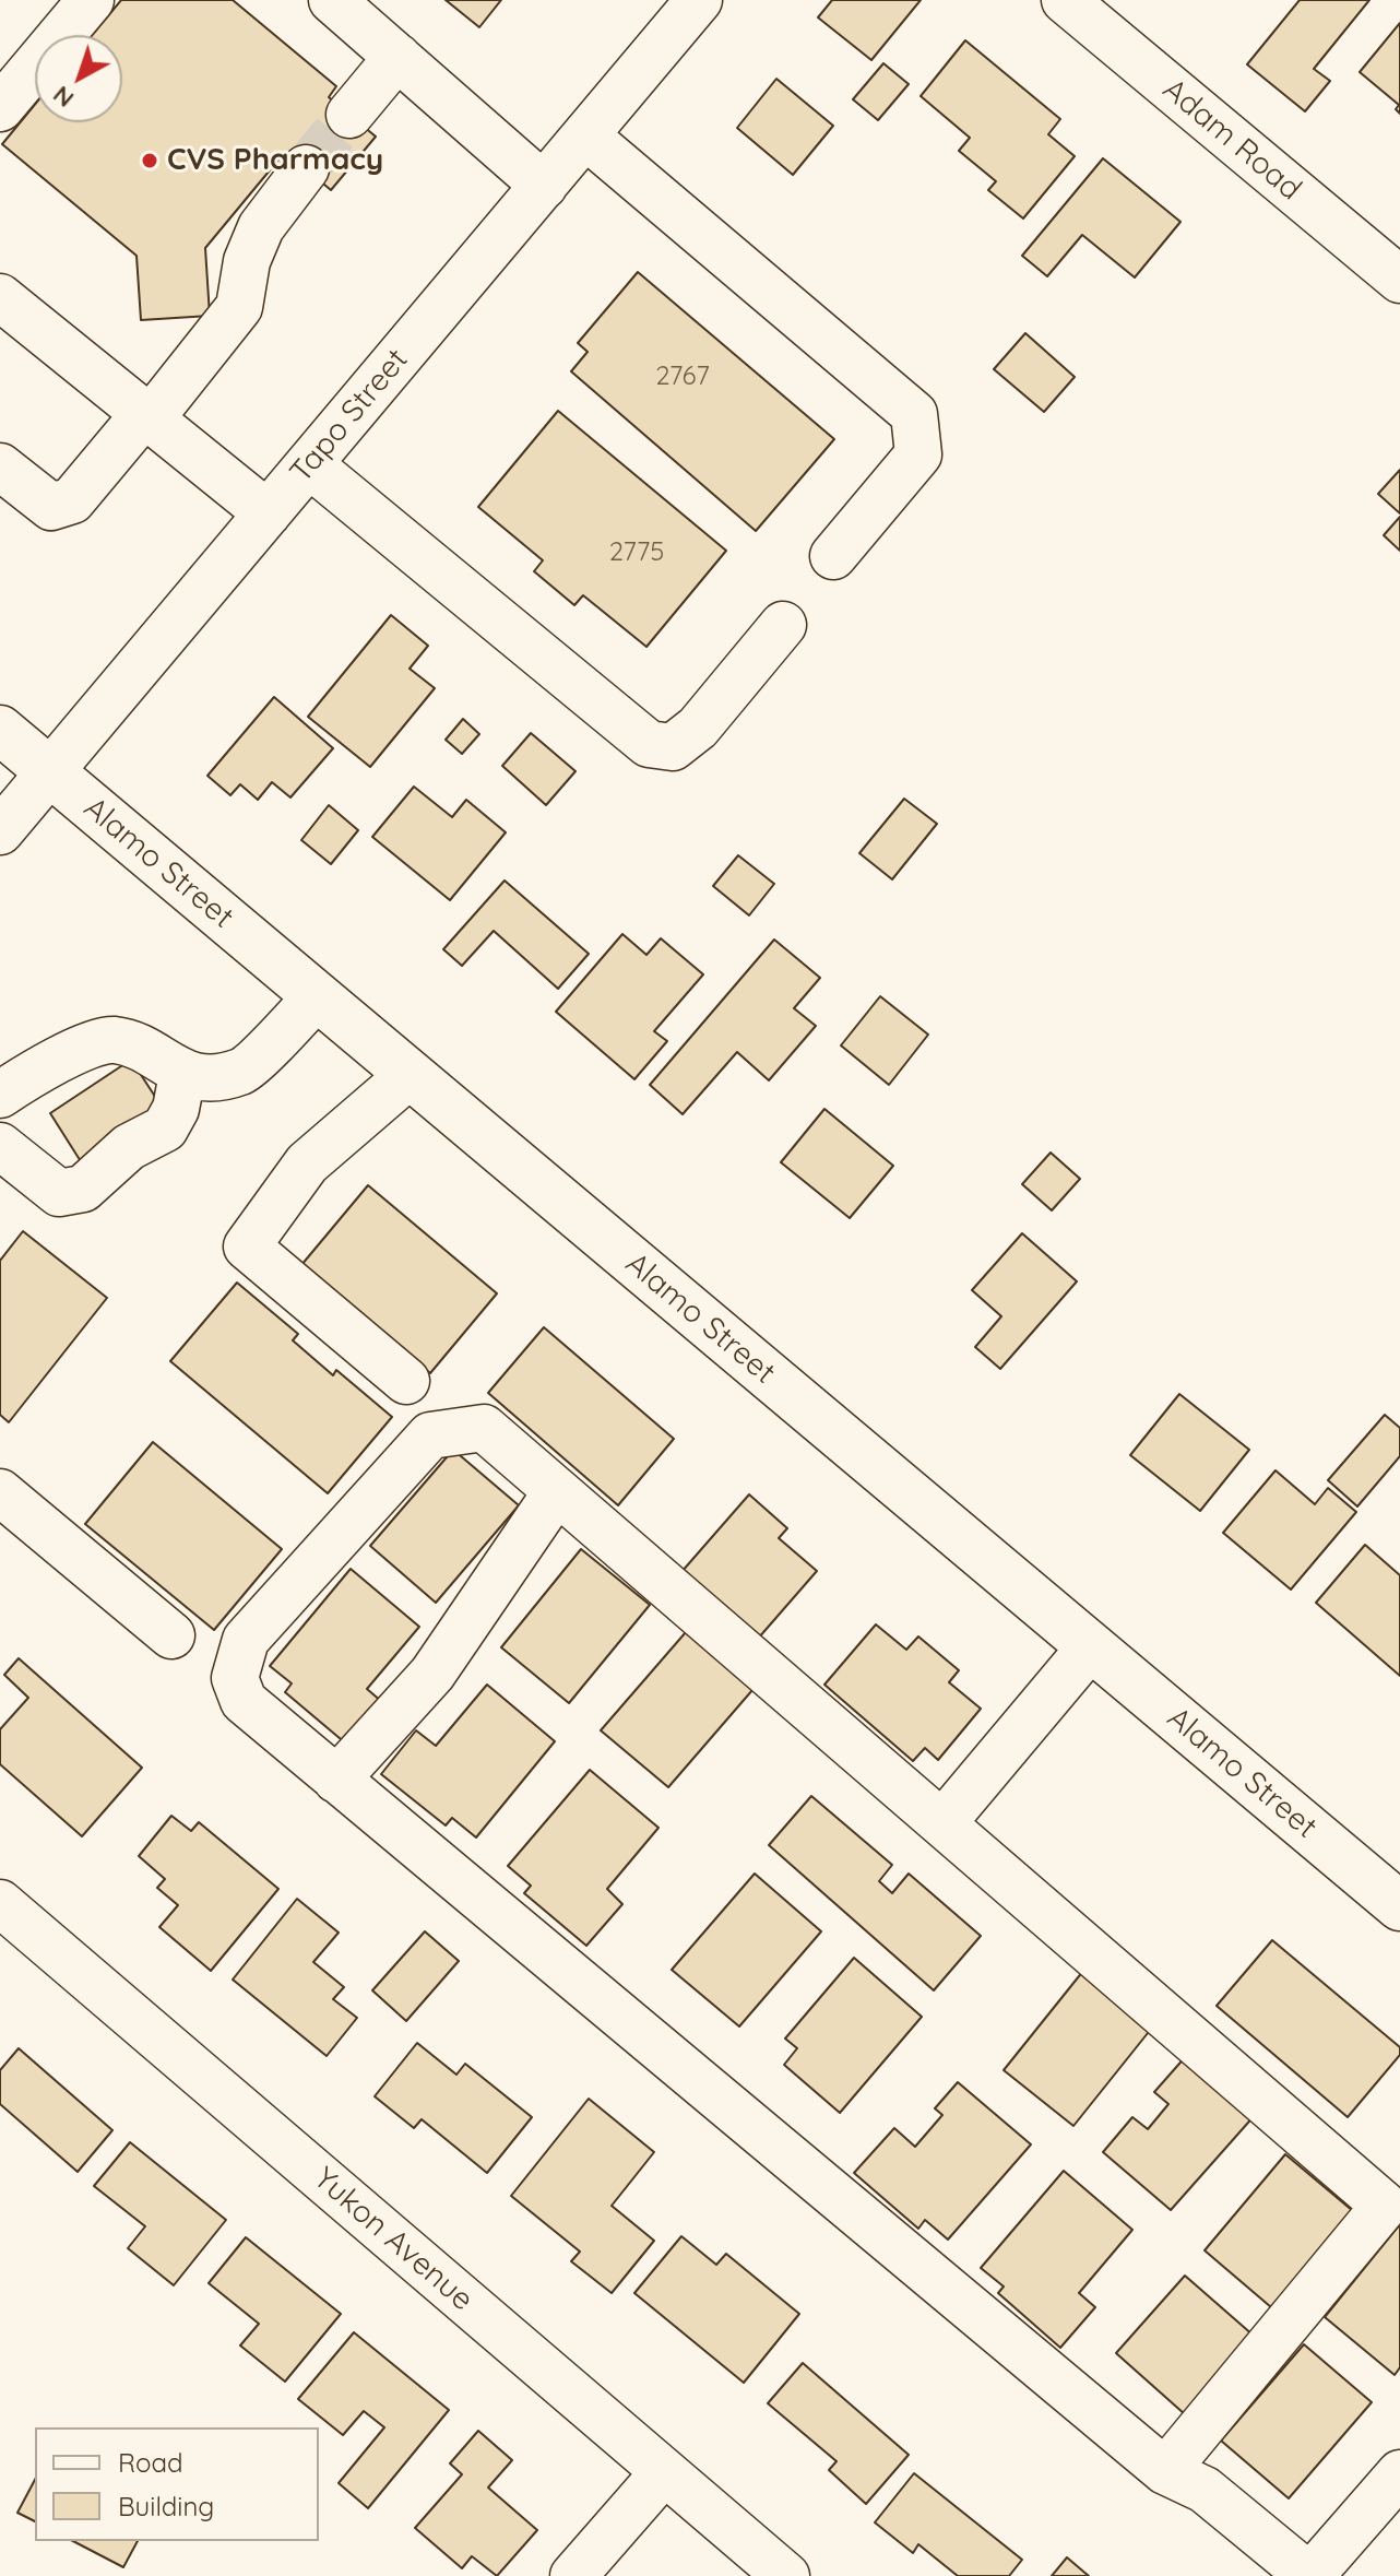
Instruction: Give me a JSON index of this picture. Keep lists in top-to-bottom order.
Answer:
{
  "streets": {
    "main road": ["Alamo Street"],
    "street": ["Adam Road", "Tapo Street", "Yukon Avenue"]
  },
  "crossings": [
    ["Tapo Street", "Alamo Street"]
  ],
  "places": ["CVS Pharmacy"],
  "house_numbers": ["2767", "2775"],
  "legend": ["Road", "Building"],
  "north": "bottom left"
}
